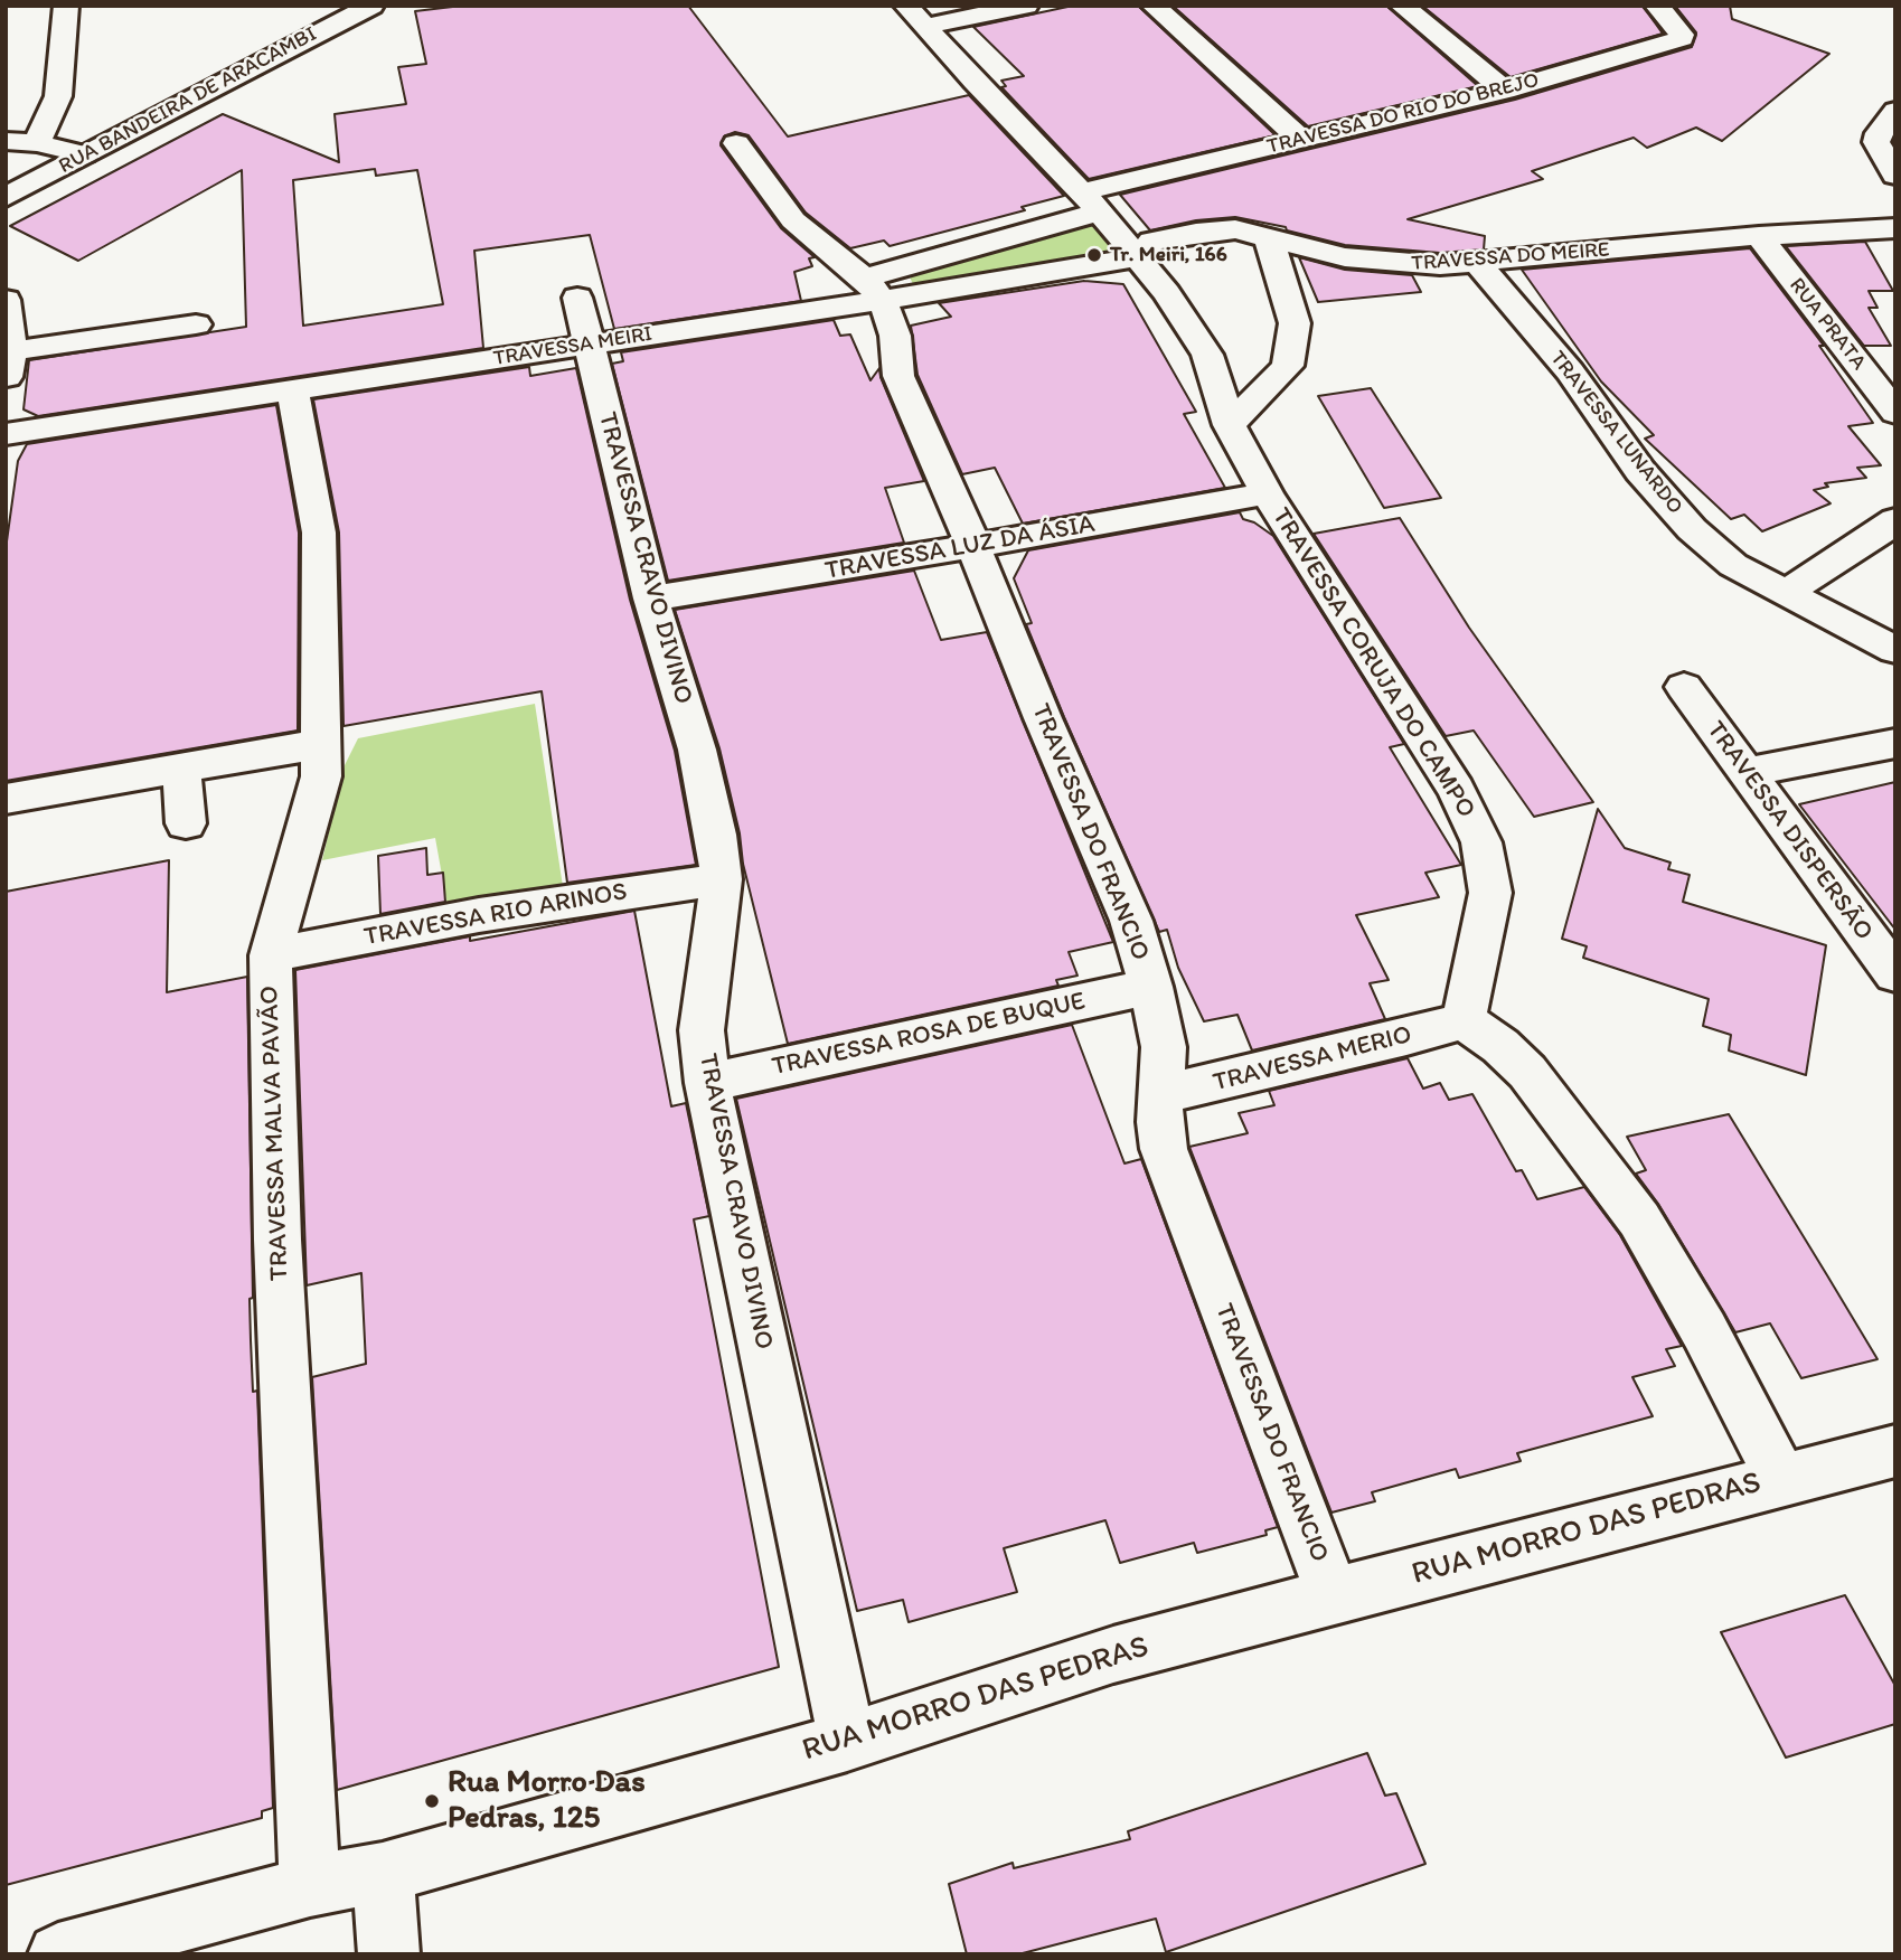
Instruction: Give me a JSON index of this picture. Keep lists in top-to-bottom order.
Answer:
{
  "streets": {
    "street": [
      "RUA BANDEIRA DE ARACAMBI",
      "TRAVESSA DO RIO DO BREJO",
      "TRAVESSA DO MEIRE",
      "RUA PRATA",
      "TRAVESSA MEIRI",
      "TRAVESSA LUNARDO",
      "TRAVESSA LUZ DA ÁSIA",
      "TRAVESSA CRAVO DIVINO",
      "TRAVESSA CORUJA DO CAMPO",
      "TRAVESSA DISPERSÃO",
      "TRAVESSA DO FRANCIO",
      "TRAVESSA RIO ARINOS",
      "TRAVESSA ROSA DE BUQUE",
      "TRAVESSA MERIO",
      "TRAVESSA MALVA PAVÃO",
      "RUA MORRO DAS PEDRAS"
    ]
  },
  "crossings": [
    ["TRAVESSA DO RIO DO BREJO", "TRAVESSA MEIRI"],
    ["TRAVESSA DO RIO DO BREJO", "TRAVESSA CORUJA DO CAMPO"],
    ["TRAVESSA DO RIO DO BREJO", "TRAVESSA DO FRANCIO"],
    ["TRAVESSA DO MEIRE", "RUA PRATA"],
    ["TRAVESSA DO MEIRE", "TRAVESSA MEIRI"],
    ["TRAVESSA DO MEIRE", "TRAVESSA LUNARDO"],
    ["TRAVESSA DO MEIRE", "TRAVESSA CORUJA DO CAMPO"],
    ["TRAVESSA MEIRI", "TRAVESSA CRAVO DIVINO"],
    ["TRAVESSA MEIRI", "TRAVESSA CORUJA DO CAMPO"],
    ["TRAVESSA MEIRI", "TRAVESSA DO FRANCIO"],
    ["TRAVESSA MEIRI", "TRAVESSA MALVA PAVÃO"],
    ["TRAVESSA LUZ DA ÁSIA", "TRAVESSA CRAVO DIVINO"],
    ["TRAVESSA LUZ DA ÁSIA", "TRAVESSA CORUJA DO CAMPO"],
    ["TRAVESSA LUZ DA ÁSIA", "TRAVESSA DO FRANCIO"],
    ["TRAVESSA CRAVO DIVINO", "TRAVESSA RIO ARINOS"],
    ["TRAVESSA CRAVO DIVINO", "TRAVESSA ROSA DE BUQUE"],
    ["TRAVESSA CRAVO DIVINO", "RUA MORRO DAS PEDRAS"],
    ["TRAVESSA CORUJA DO CAMPO", "TRAVESSA MERIO"],
    ["TRAVESSA DO FRANCIO", "TRAVESSA ROSA DE BUQUE"],
    ["TRAVESSA DO FRANCIO", "TRAVESSA MERIO"],
    ["TRAVESSA DO FRANCIO", "RUA MORRO DAS PEDRAS"],
    ["TRAVESSA RIO ARINOS", "TRAVESSA MALVA PAVÃO"],
    ["TRAVESSA MALVA PAVÃO", "RUA MORRO DAS PEDRAS"]
  ],
  "places": ["Tr. Meiri, 166", "Rua Morro Das Pedras, 125"]
}
